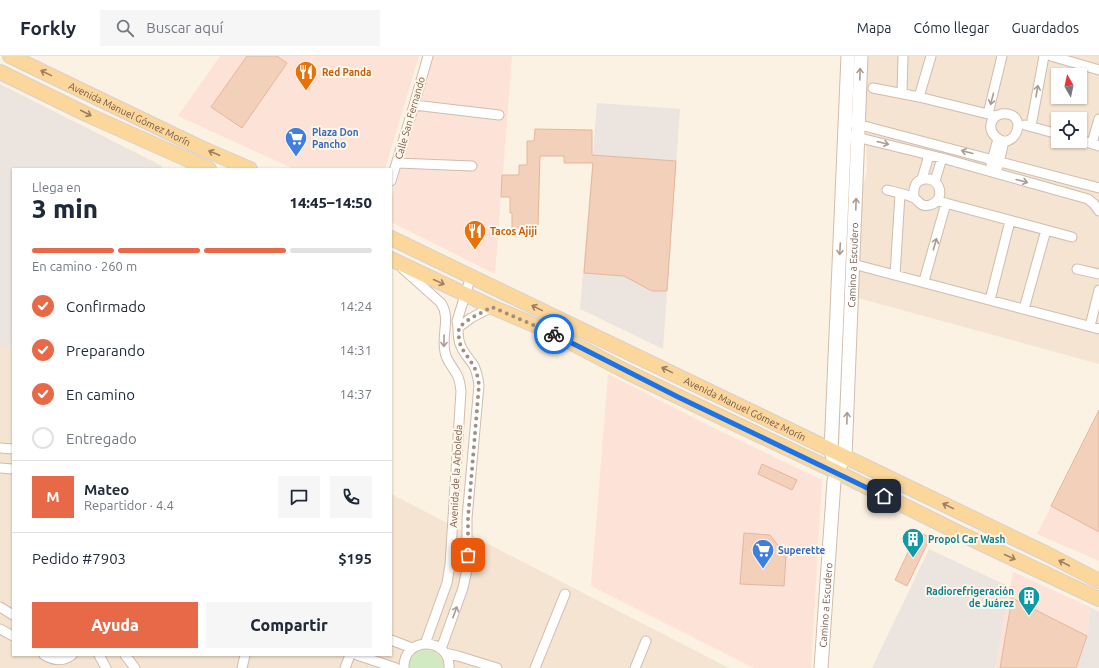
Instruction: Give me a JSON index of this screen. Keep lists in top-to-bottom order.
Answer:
{
  "streets": {
    "main road": ["Avenida Manuel Gómez Morín"],
    "street": ["Calle San Fernando", "Camino a Escudero", "Avenida de la Arboleda"]
  },
  "crossings": [
    ["Avenida Manuel Gómez Morín", "Camino a Escudero"],
    ["Avenida Manuel Gómez Morín", "Avenida de la Arboleda"]
  ],
  "places": {
    "restaurant": ["Red Panda", "Tacos Ajiji"],
    "supermarket": ["Plaza Don Pancho", "Superette"],
    "building": ["Propol Car Wash", "Radiorefrigeración de Juárez"]
  },
  "north": "top",
  "page": {
    "header": "Forkly",
    "search": "Buscar aquí",
    "nav": ["Mapa", "Cómo llegar", "Guardados"],
    "heading": ["3 min", "Llega en", "14:45–14:50"],
    "panel": [
      "Mateo",
      "Repartidor · 4.4",
      "Pedido #7903",
      "$195"
    ],
    "bar": "En camino · 260 m",
    "list": [
      ["Confirmado", "14:24"],
      ["Preparando", "14:31"],
      ["En camino", "14:37"],
      "Entregado"
    ],
    "round": "M",
    "buttons": ["Ayuda", "Compartir"]
  }
}
